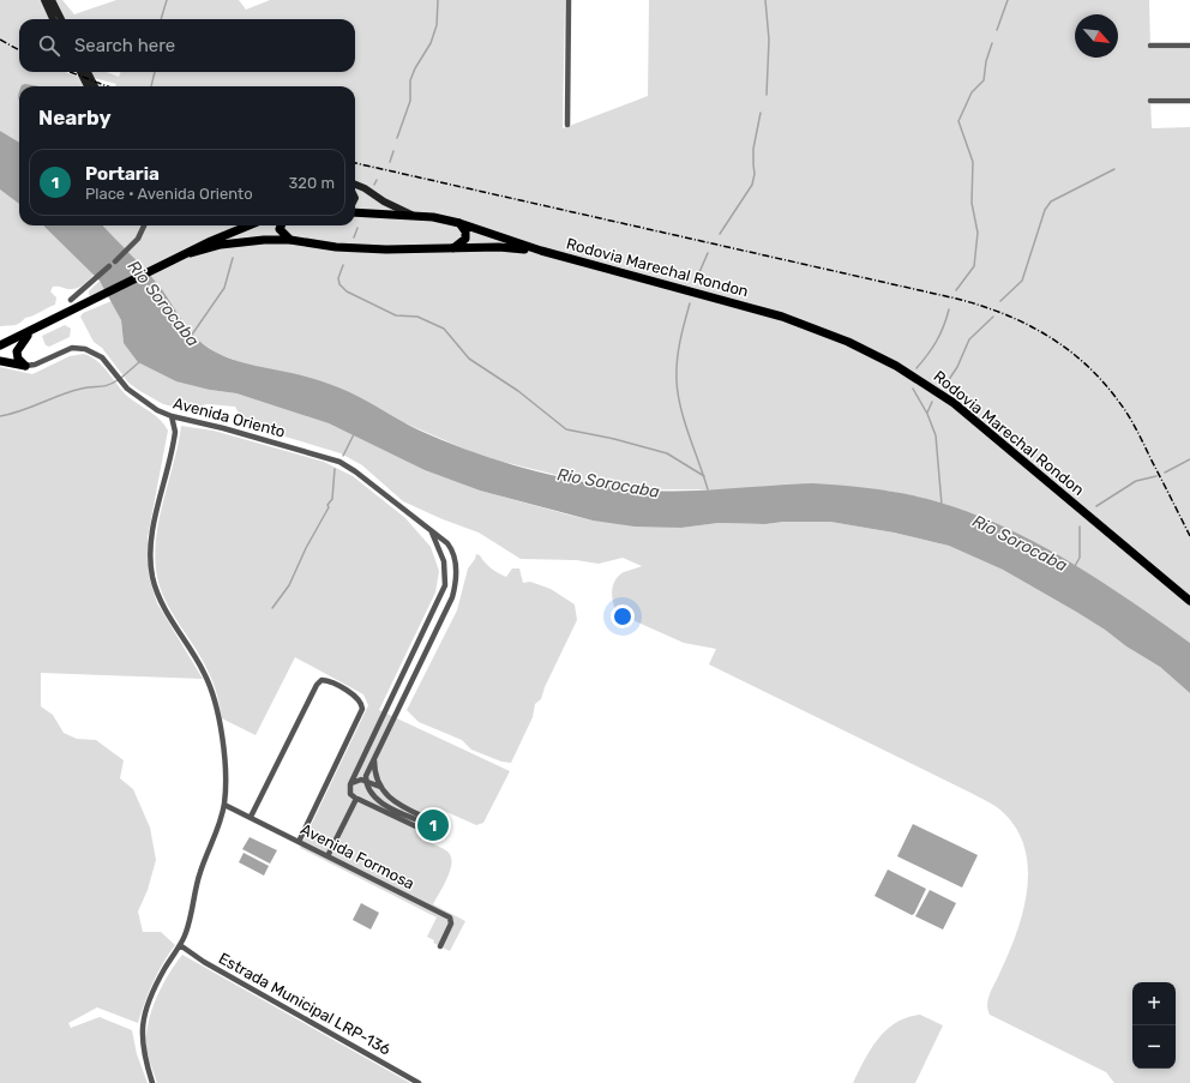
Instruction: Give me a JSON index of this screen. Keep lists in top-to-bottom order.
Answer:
{
  "streets": {
    "main road": ["Rodovia Marechal Rondon"],
    "street": ["Avenida Oriento", "Avenida Formosa", "Estrada Municipal LRP-136"]
  },
  "water": ["Rio Sorocaba"],
  "north": "bottom right",
  "page": {
    "search": "Search here",
    "heading": "Nearby",
    "list": [
      {
        "mark": "1",
        "name": "Portaria",
        "note": "Place · Avenida Oriento",
        "value": "320 m"
      }
    ],
    "pins": "1",
    "map_buttons": ["+", "−"]
  }
}
